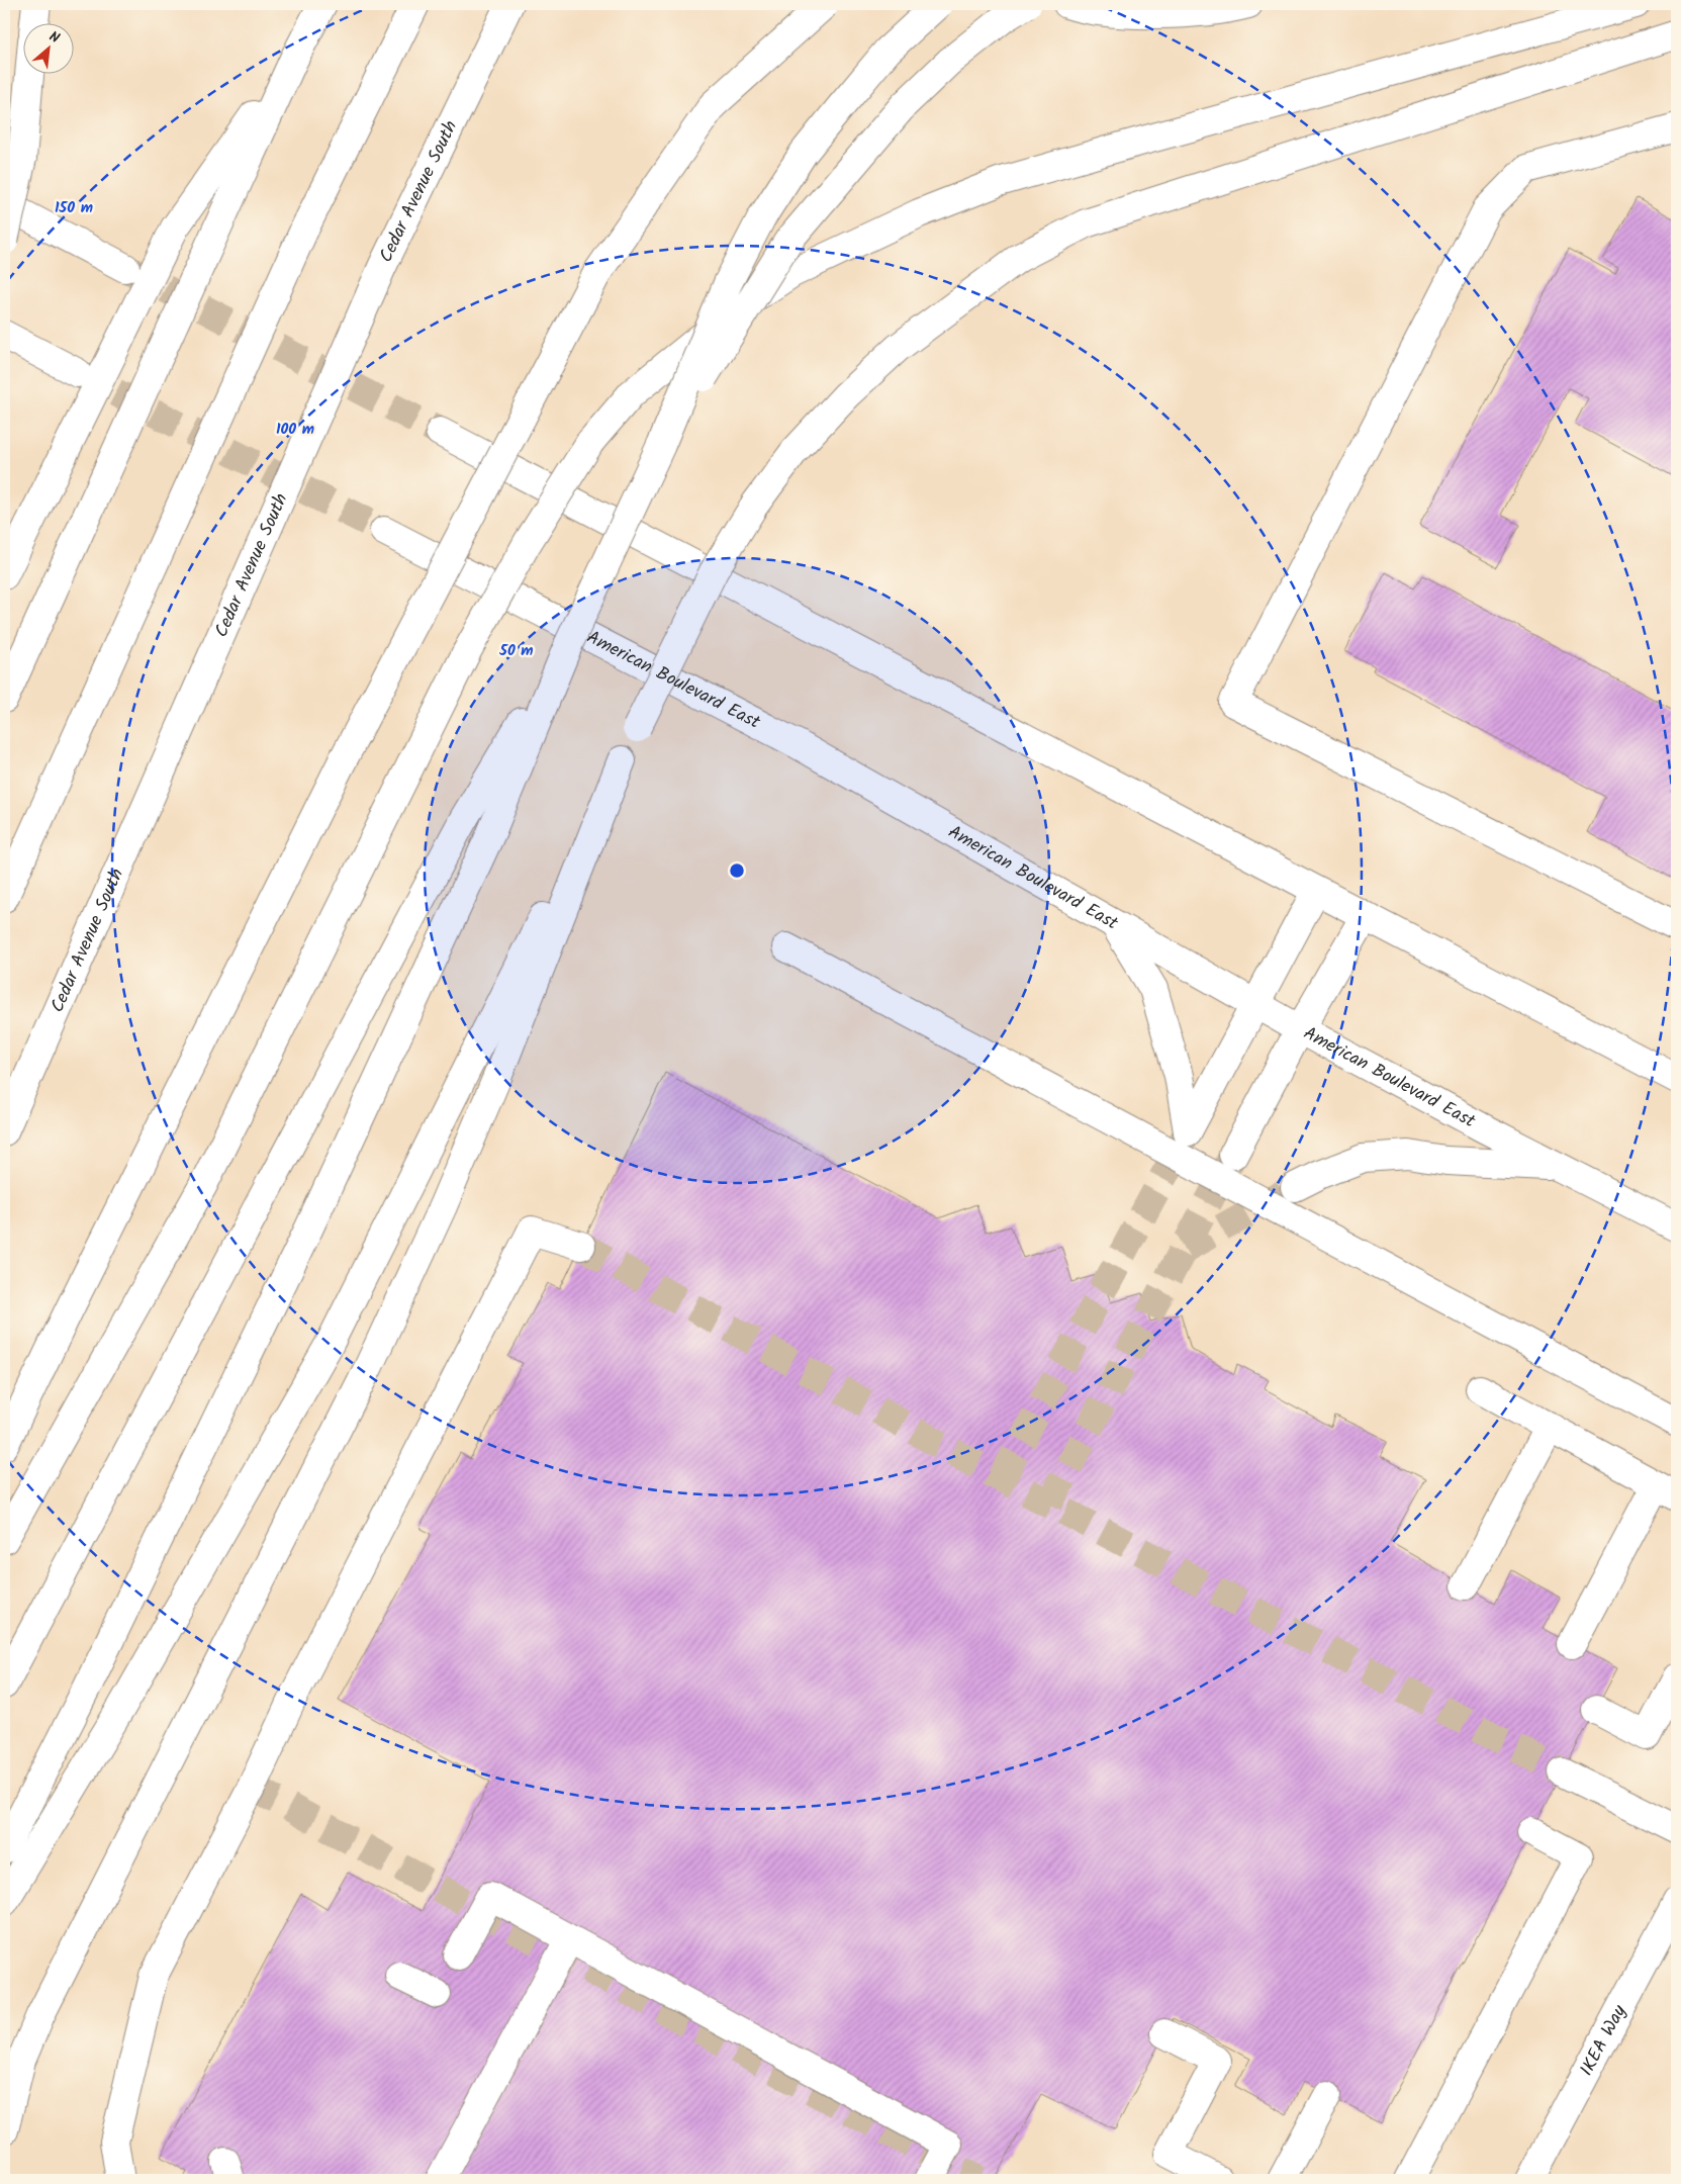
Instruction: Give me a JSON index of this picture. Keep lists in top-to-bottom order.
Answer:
{
  "streets": {
    "main road": ["Cedar Avenue South", "American Boulevard East", "IKEA Way"]
  },
  "north": "top right",
  "rings": ["150 m", "100 m", "50 m"]
}
